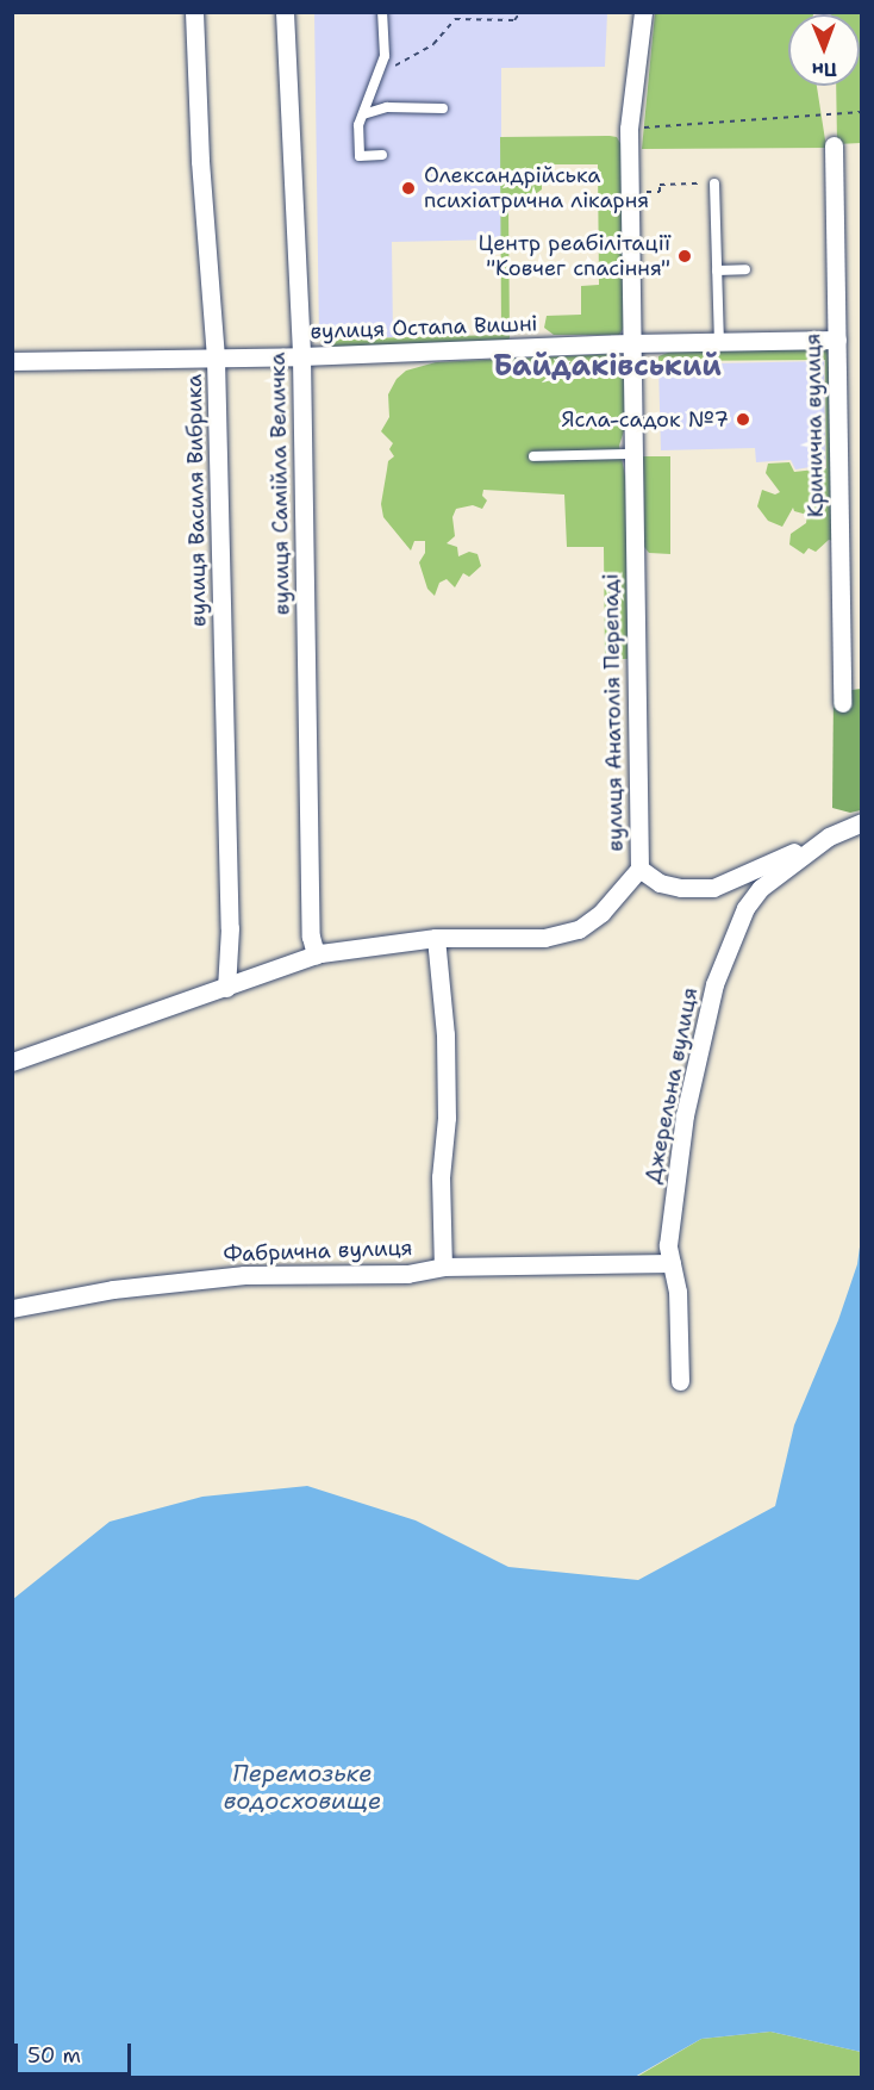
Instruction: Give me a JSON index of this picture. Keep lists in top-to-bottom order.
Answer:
{
  "streets": {
    "street": [
      "вулиця Остапа Вишні",
      "Кринична вулиця",
      "вулиця Самійла Величка",
      "вулиця Василя Вибрика",
      "вулиця Анатолія Перепаді",
      "Джерельна вулиця",
      "Фабрична вулиця"
    ]
  },
  "crossings": [
    ["вулиця Остапа Вишні", "Кринична вулиця"],
    ["вулиця Остапа Вишні", "вулиця Самійла Величка"],
    ["вулиця Остапа Вишні", "вулиця Василя Вибрика"],
    ["вулиця Остапа Вишні", "вулиця Анатолія Перепаді"],
    ["вулиця Самійла Величка", "вулиця Анатолія Перепаді"],
    ["вулиця Василя Вибрика", "вулиця Анатолія Перепаді"],
    ["Джерельна вулиця", "Фабрична вулиця"]
  ],
  "districts": ["Байдаківський"],
  "water": ["Перемозьке водосховище"],
  "places": ["Олександрійська психіатрична лікарня", "Центр реабілітації \"Ковчег спасіння\"", "Ясла-садок №7"],
  "scale_bar": "50 m",
  "north": "bottom"
}
